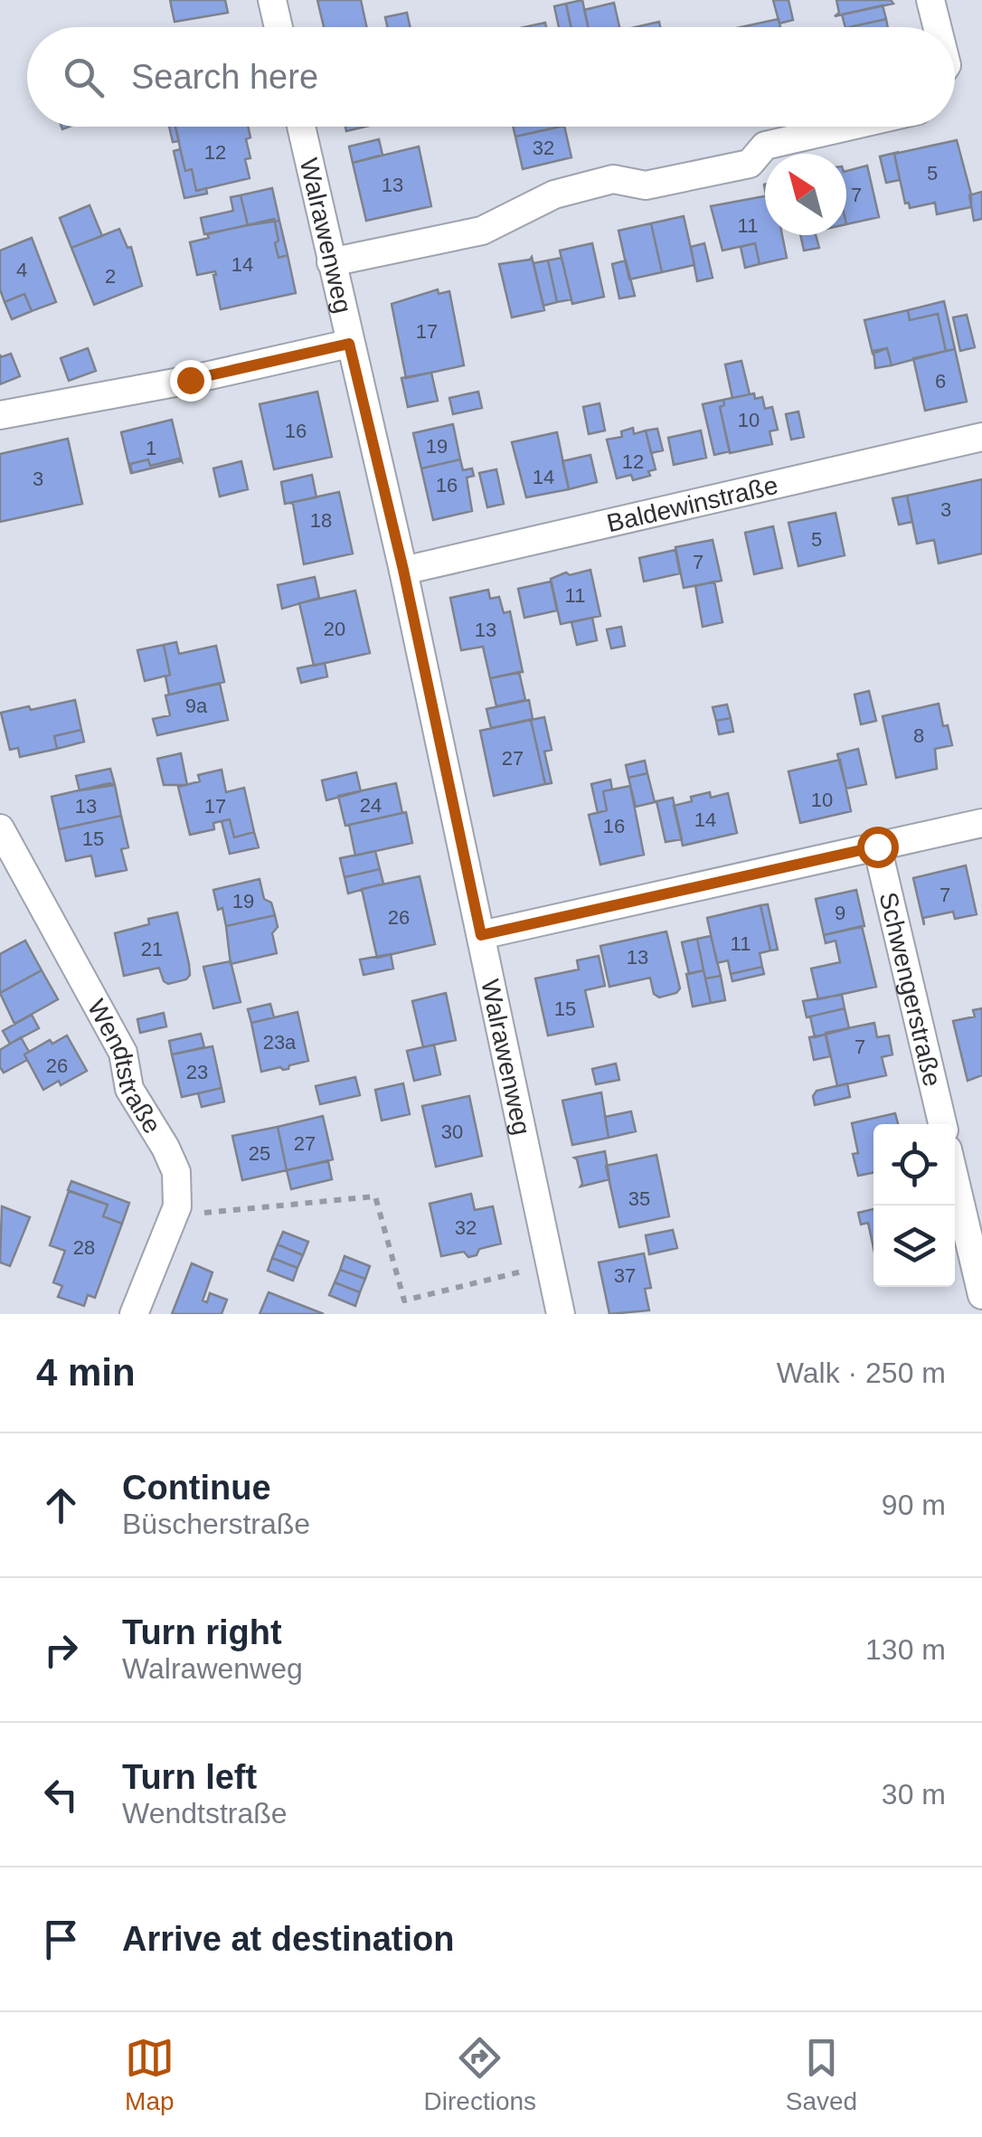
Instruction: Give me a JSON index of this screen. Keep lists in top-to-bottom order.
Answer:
{
  "streets": {
    "street": [
      "Walrawenweg",
      "Baldewinstraße",
      "Schwengerstraße",
      "Wendtstraße"
    ]
  },
  "crossings": [
    ["Walrawenweg", "Baldewinstraße"]
  ],
  "house_numbers": [
    "32",
    "12",
    "5",
    "13",
    "7",
    "11",
    "14",
    "4",
    "2",
    "17",
    "6",
    "10",
    "16",
    "19",
    "1",
    "12",
    "14",
    "3",
    "16",
    "3",
    "18",
    "5",
    "7",
    "11",
    "20",
    "13",
    "9a",
    "8",
    "27",
    "10",
    "24",
    "13",
    "17",
    "14",
    "16",
    "15",
    "7",
    "19",
    "9",
    "26",
    "11",
    "21",
    "13",
    "15",
    "23a",
    "7",
    "26",
    "23",
    "30",
    "27",
    "25",
    "35",
    "32",
    "28",
    "37"
  ],
  "north": "top left",
  "page": {
    "search": "Search here",
    "heading": ["4 min", "Walk · 250 m"],
    "list": [
      ["Continue", "Büscherstraße", "90 m"],
      ["Turn right", "Walrawenweg", "130 m"],
      ["Turn left", "Wendtstraße", "30 m"],
      "Arrive at destination"
    ],
    "nav": ["Map", "Directions", "Saved"]
  }
}
